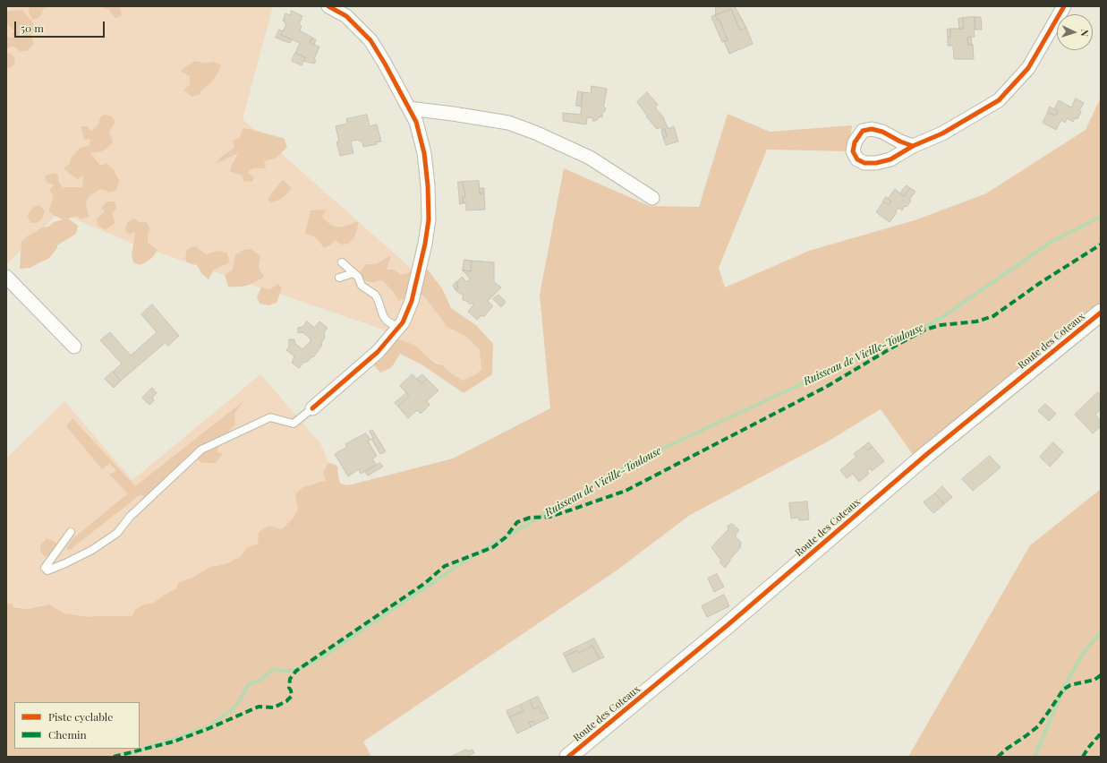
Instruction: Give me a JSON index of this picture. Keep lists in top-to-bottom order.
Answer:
{
  "streets": {
    "street": ["Route des Coteaux"]
  },
  "water": ["Ruisseau de Vieille-Toulouse"],
  "legend": ["Piste cyclable", "Chemin"],
  "scale_bar": "50 m",
  "north": "right"
}
